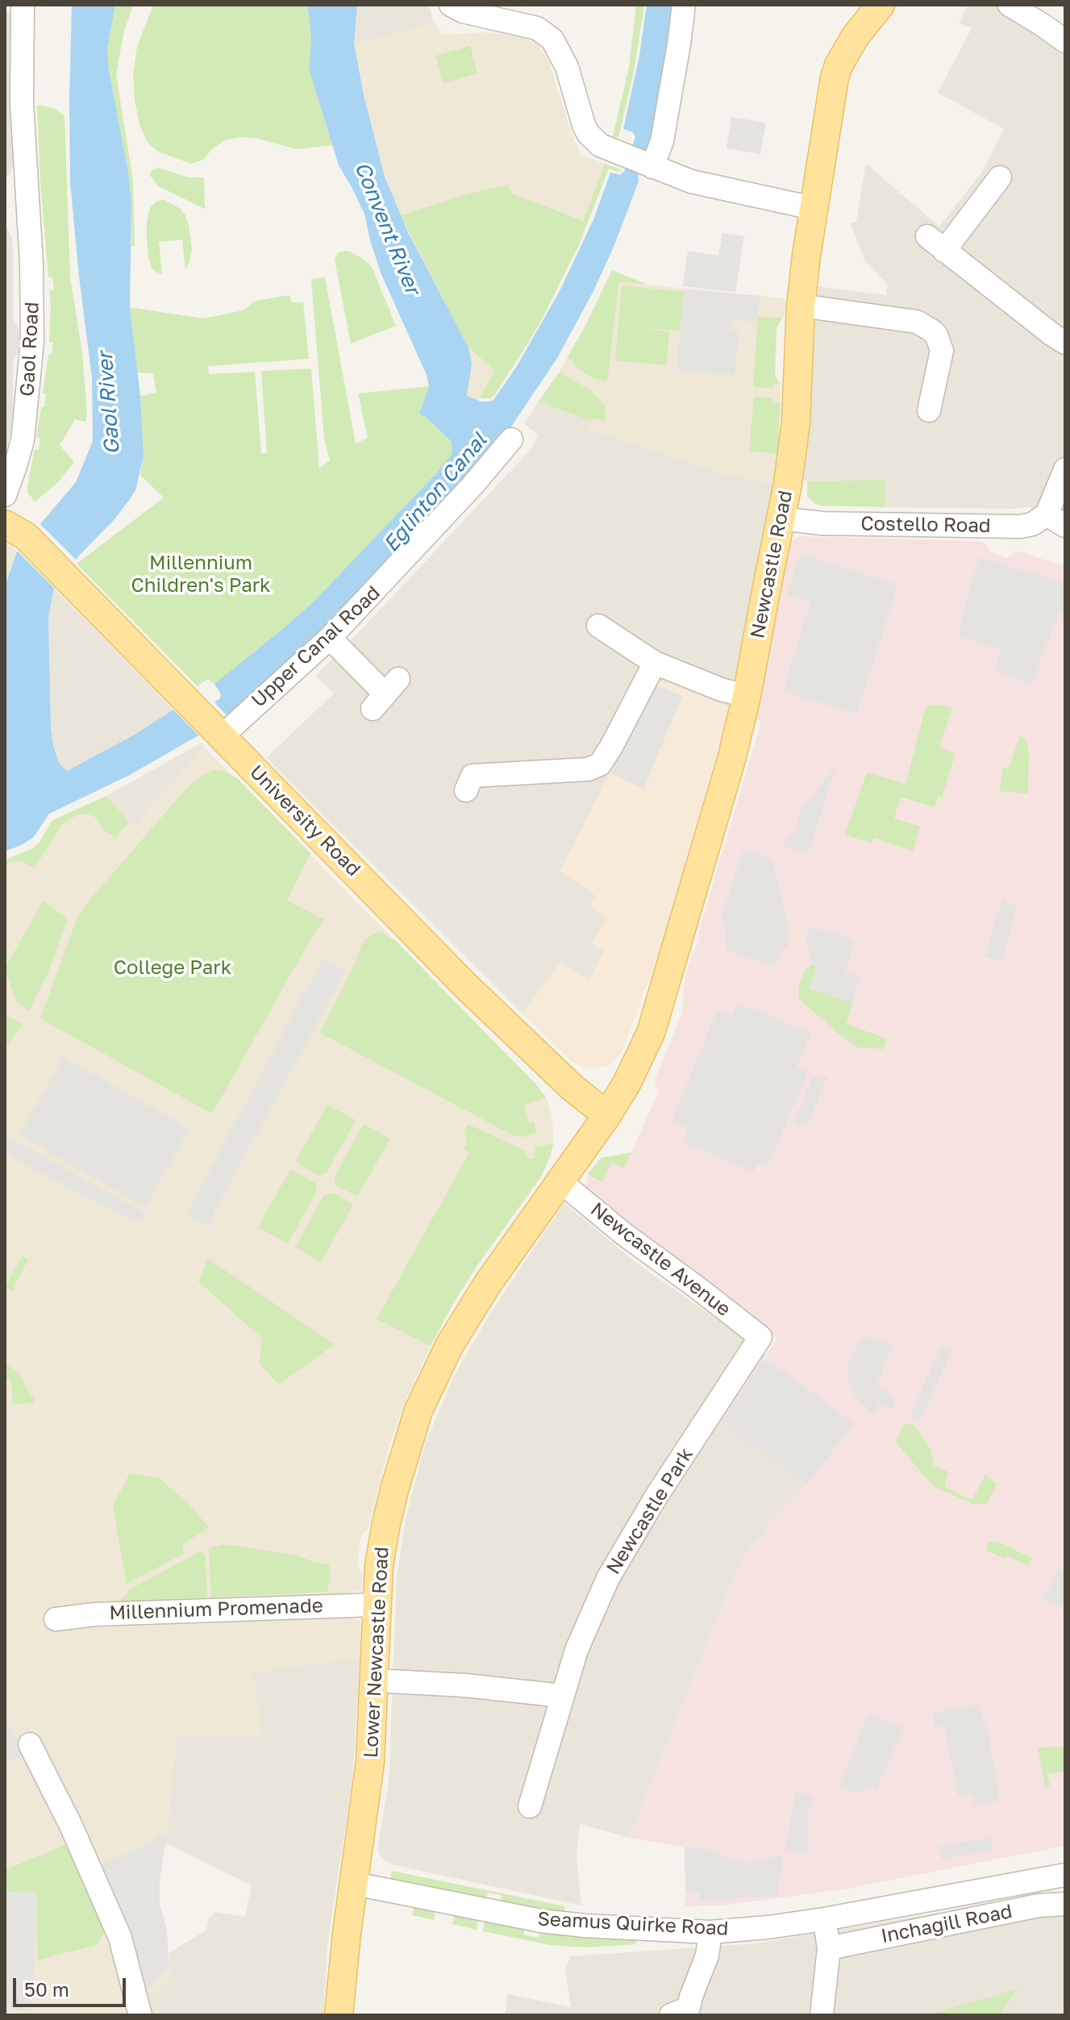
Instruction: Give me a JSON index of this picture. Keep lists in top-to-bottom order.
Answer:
{
  "streets": {
    "main road": ["Newcastle Road", "University Road", "Lower Newcastle Road"],
    "street": [
      "Gaol Road",
      "Costello Road",
      "Upper Canal Road",
      "Newcastle Avenue",
      "Newcastle Park",
      "Millennium Promenade",
      "Seamus Quirke Road",
      "Inchagill Road"
    ]
  },
  "crossings": [
    ["Costello Road", "Newcastle Road"],
    ["Newcastle Road", "University Road"],
    ["Newcastle Road", "Lower Newcastle Road"],
    ["Upper Canal Road", "University Road"],
    ["University Road", "Lower Newcastle Road"],
    ["Newcastle Avenue", "Newcastle Park"],
    ["Newcastle Avenue", "Lower Newcastle Road"],
    ["Millennium Promenade", "Lower Newcastle Road"],
    ["Lower Newcastle Road", "Seamus Quirke Road"]
  ],
  "water": ["Convent River", "Gaol River", "Eglinton Canal"],
  "parks": ["Millennium Children's Park", "College Park"],
  "scale_bar": "50 m"
}
